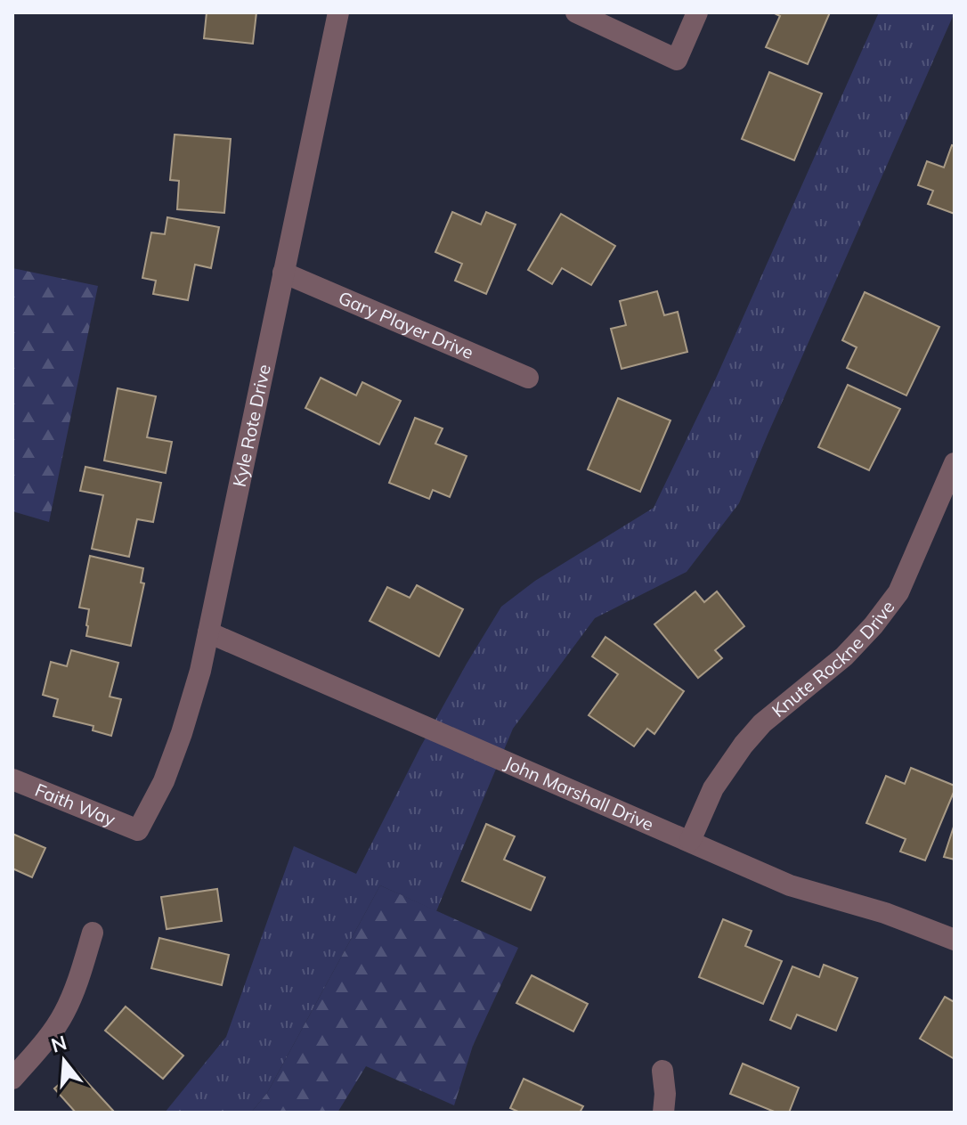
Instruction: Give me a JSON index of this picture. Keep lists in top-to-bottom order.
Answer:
{
  "streets": {
    "street": [
      "Gary Player Drive",
      "Kyle Rote Drive",
      "Knute Rockne Drive",
      "John Marshall Drive",
      "Faith Way"
    ]
  },
  "crossings": [
    ["Gary Player Drive", "Kyle Rote Drive"],
    ["Kyle Rote Drive", "John Marshall Drive"],
    ["Kyle Rote Drive", "Faith Way"],
    ["Knute Rockne Drive", "John Marshall Drive"]
  ],
  "north": "top"
}
